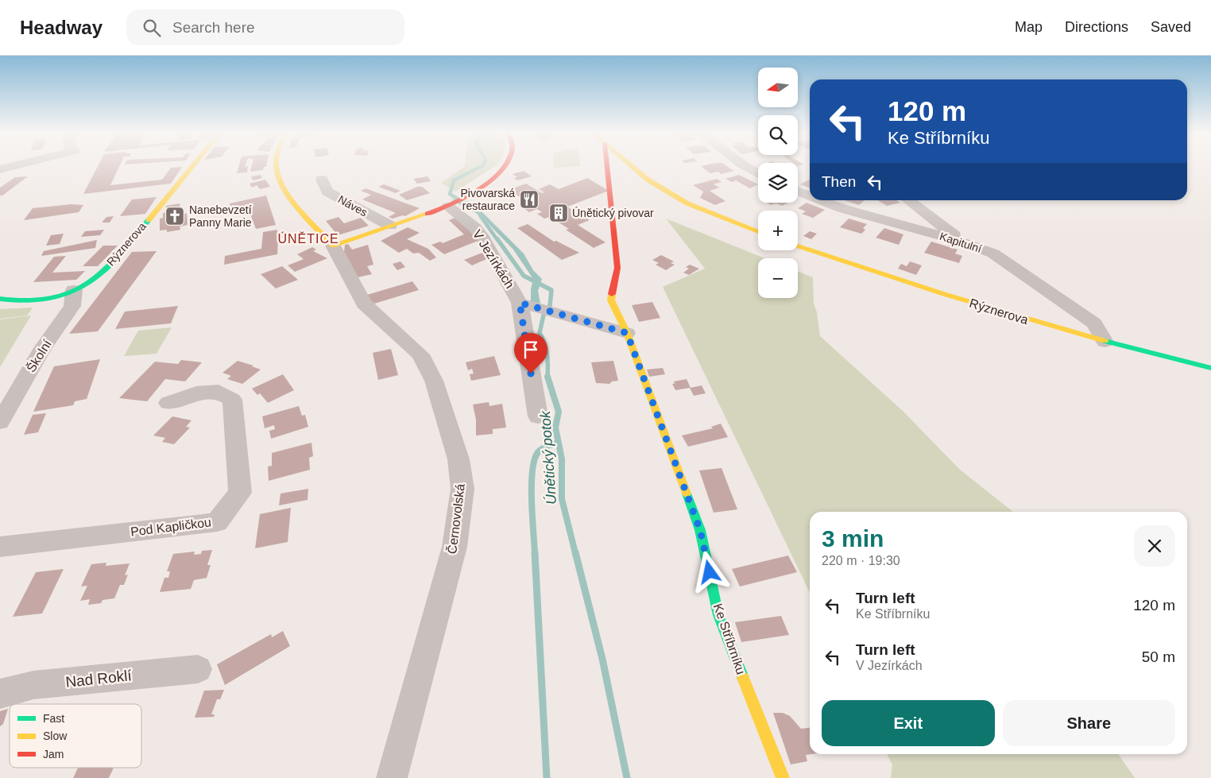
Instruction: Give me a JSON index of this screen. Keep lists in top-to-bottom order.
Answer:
{
  "streets": {
    "street": [
      "Náves",
      "Kapitulní",
      "Rýznerova",
      "V Jezírkách",
      "Školní",
      "Černovolská",
      "Pod Kapličkou",
      "Ke Stříbrníku",
      "Nad Roklí"
    ]
  },
  "crossings": [
    ["Kapitulní", "Rýznerova"],
    ["Rýznerova", "Školní"]
  ],
  "districts": ["ÚNĚTICE"],
  "water": ["Únětický potok"],
  "places": {
    "restaurant": ["Pivovarská restaurace"],
    "building": ["Únětický pivovar"],
    "church": ["Nanebevzetí Panny Marie"]
  },
  "legend": ["Fast", "Slow", "Jam"],
  "north": "left",
  "page": {
    "header": "Headway",
    "search": "Search here",
    "nav": ["Map", "Directions", "Saved"],
    "map_buttons": ["+", "−"],
    "turn": ["120 m", "Ke Stříbrníku"],
    "then": "Then",
    "heading": ["3 min", "220 m · 19:30"],
    "list": [
      {
        "name": "Turn left",
        "note": "Ke Stříbrníku",
        "value": "120 m"
      },
      {
        "name": "Turn left",
        "note": "V Jezírkách",
        "value": "50 m"
      }
    ],
    "buttons": ["Exit", "Share"]
  }
}
